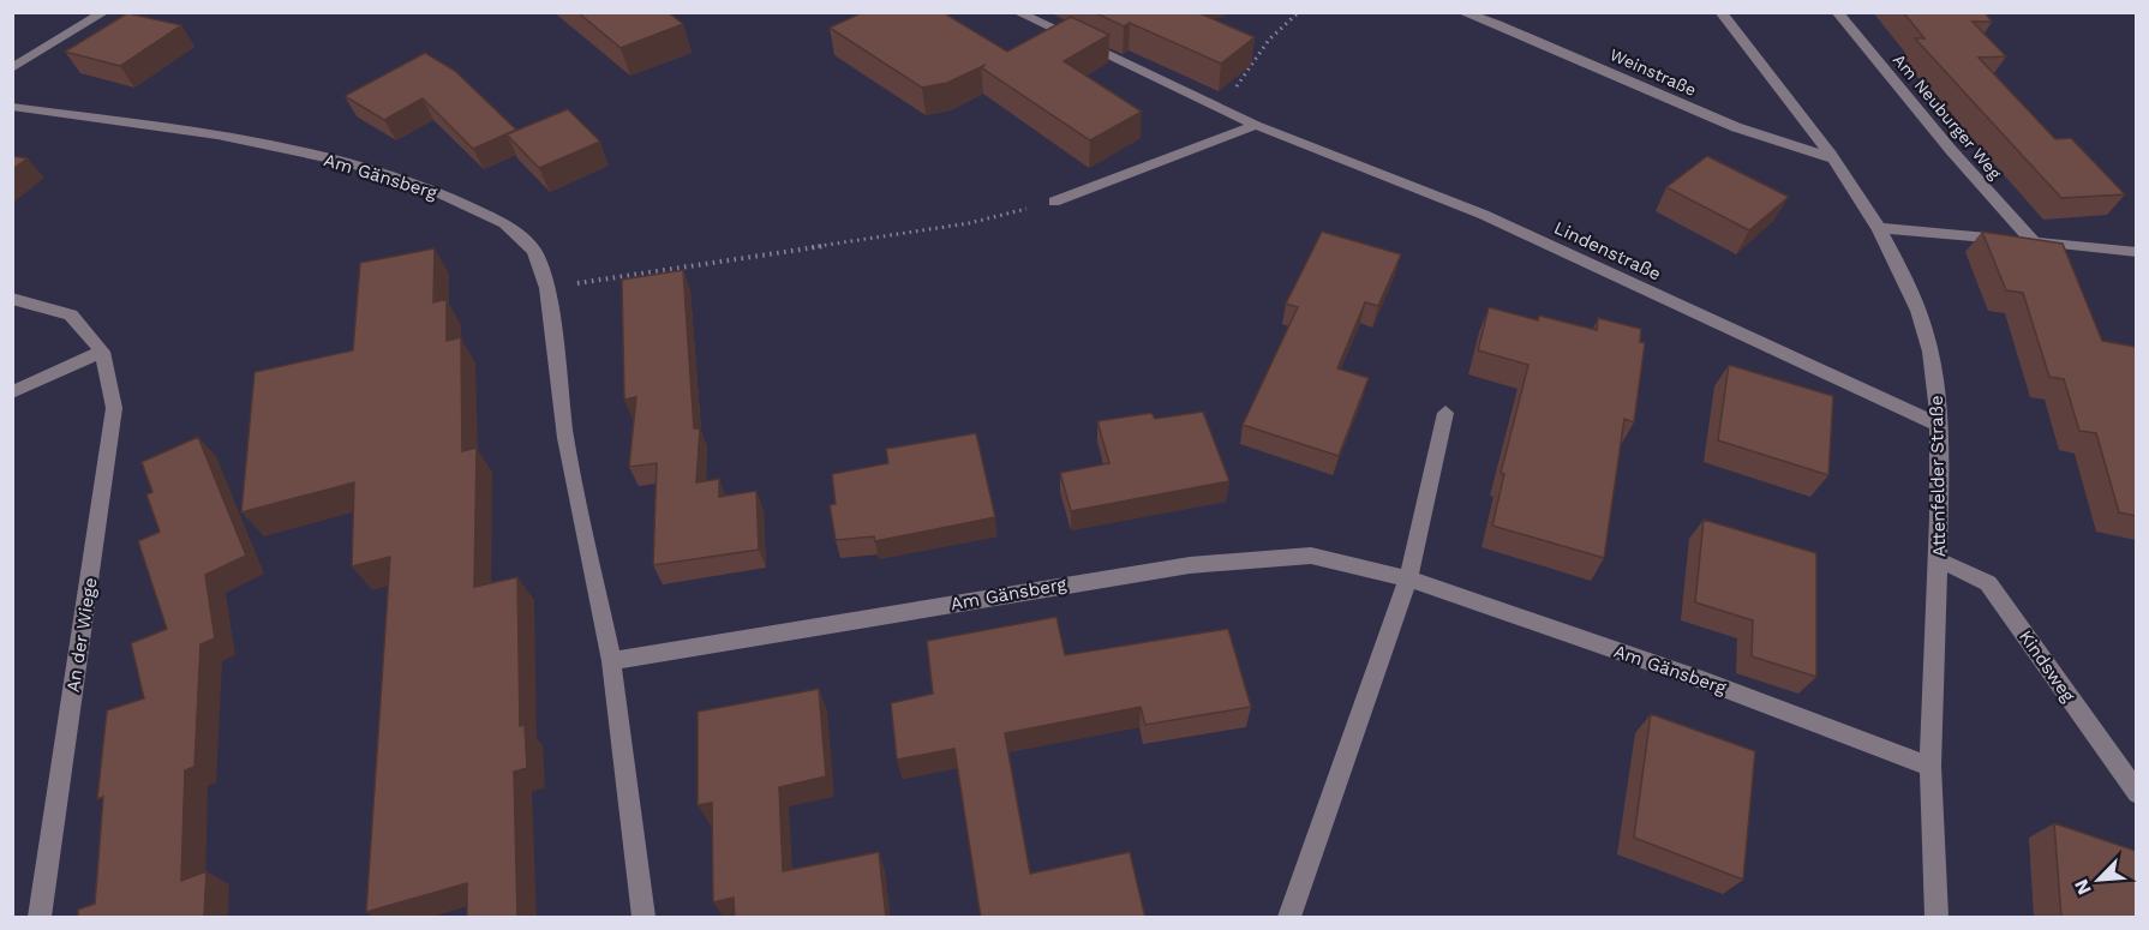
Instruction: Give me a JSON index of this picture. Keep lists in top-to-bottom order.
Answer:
{
  "streets": {
    "street": [
      "Weinstraße",
      "Am Neuburger Weg",
      "Am Gänsberg",
      "Lindenstraße",
      "Attenfelder Straße",
      "An der Wiege",
      "Kindsweg"
    ]
  },
  "crossings": [
    ["Weinstraße", "Attenfelder Straße"],
    ["Am Gänsberg", "Attenfelder Straße"],
    ["Lindenstraße", "Attenfelder Straße"],
    ["Attenfelder Straße", "Kindsweg"]
  ],
  "north": "bottom left"
}
